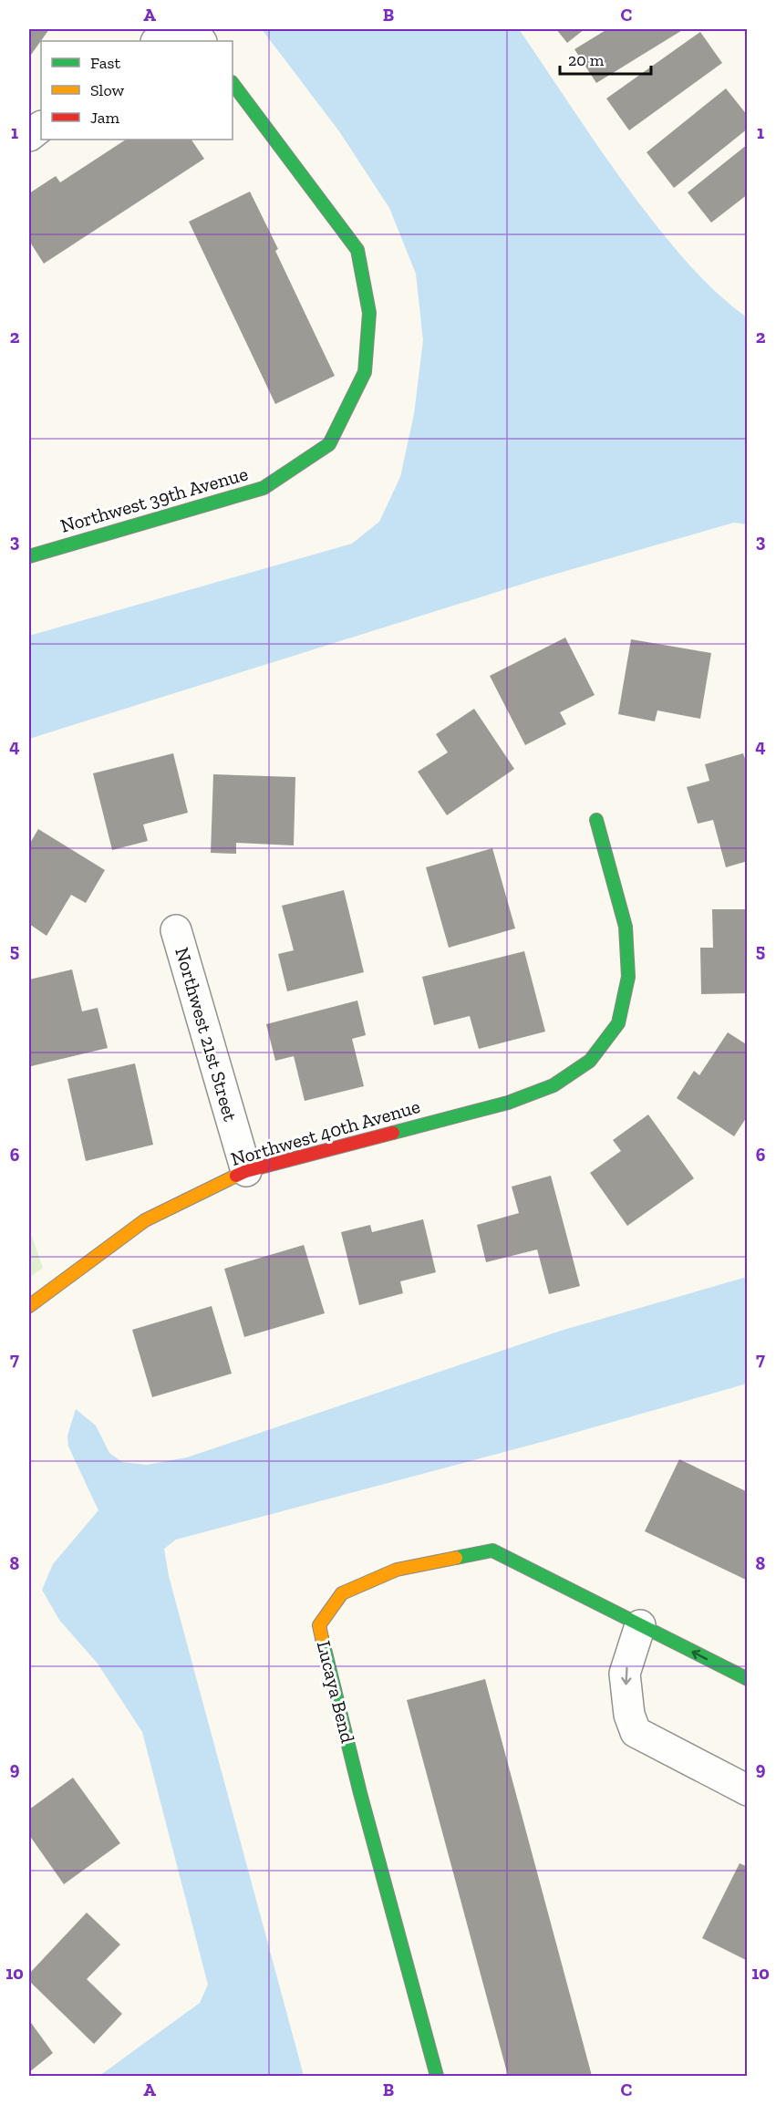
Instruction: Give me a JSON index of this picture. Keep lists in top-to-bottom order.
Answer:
{
  "streets": {
    "street": [
      "Northwest 39th Avenue",
      "Northwest 21st Street",
      "Northwest 40th Avenue",
      "Lucaya Bend"
    ]
  },
  "crossings": [
    ["Northwest 21st Street", "Northwest 40th Avenue"]
  ],
  "legend": ["Fast", "Slow", "Jam"],
  "scale_bar": "20 m",
  "grid": {
    "columns": ["A", "B", "C"],
    "rows": [
      "1",
      "2",
      "3",
      "4",
      "5",
      "6",
      "7",
      "8",
      "9",
      "10"
    ]
  }
}
